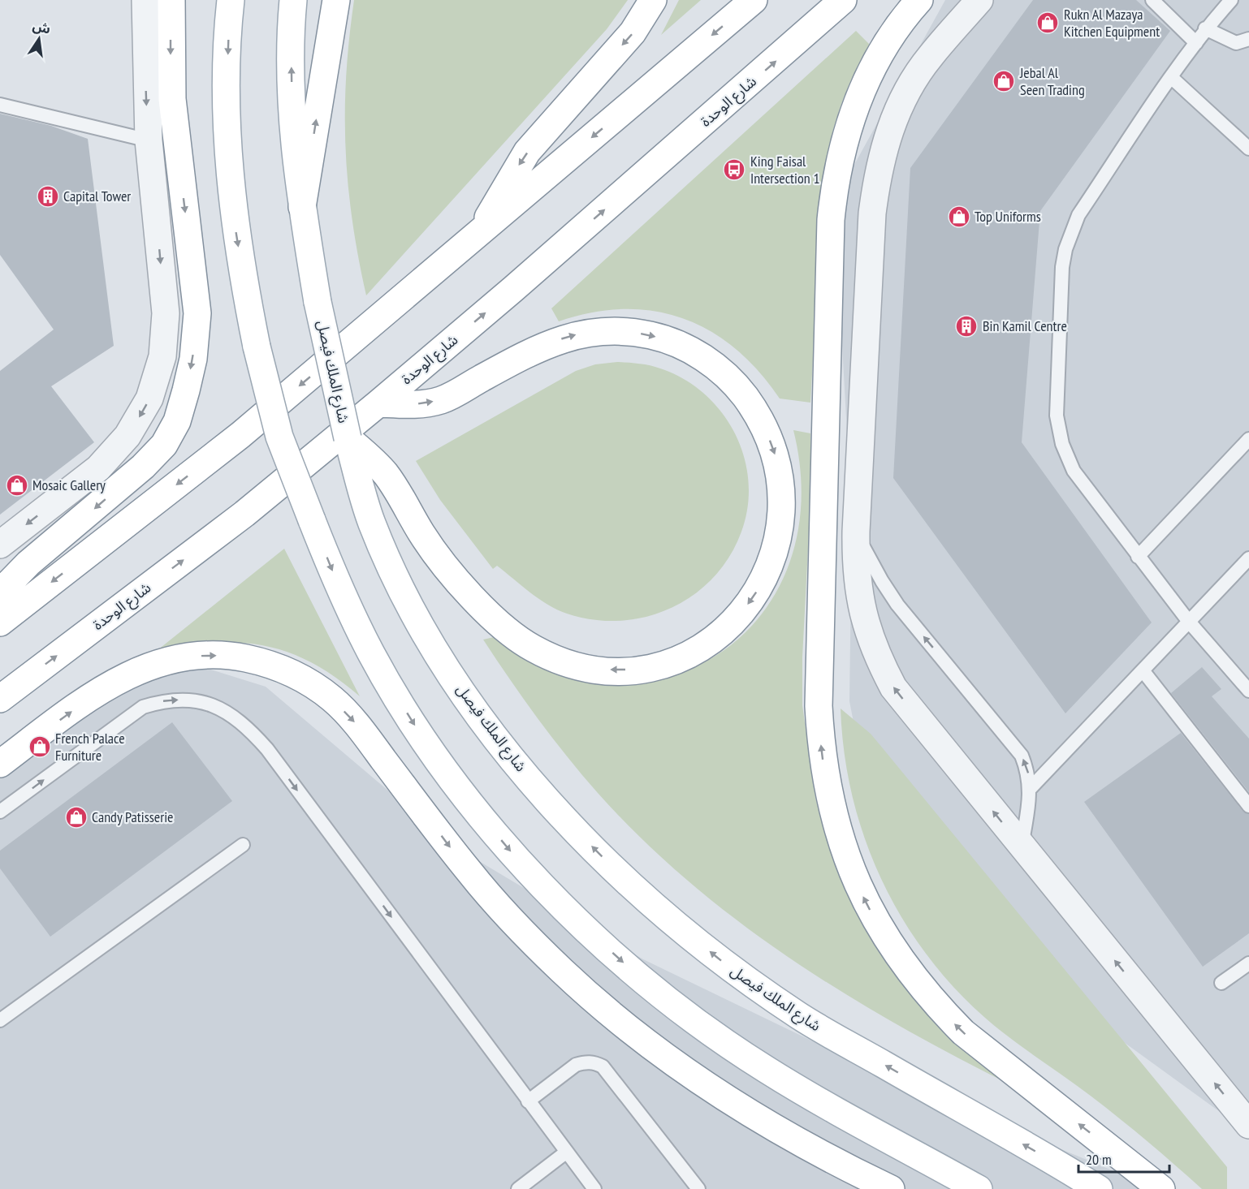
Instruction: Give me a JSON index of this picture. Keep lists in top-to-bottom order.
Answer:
{
  "streets": {
    "main road": ["شارع الوحدة", "شارع الملك فيصل"]
  },
  "places": {
    "shop": [
      "Rukn Al Mazaya Kitchen Equipment",
      "Jebal Al Seen Trading",
      "Top Uniforms",
      "Mosaic Gallery",
      "French Palace Furniture",
      "Candy Patisserie"
    ],
    "bus stop": ["King Faisal Intersection 1"],
    "building": ["Capital Tower", "Bin Kamil Centre"]
  },
  "scale_bar": "20 m",
  "north": "top"
}
